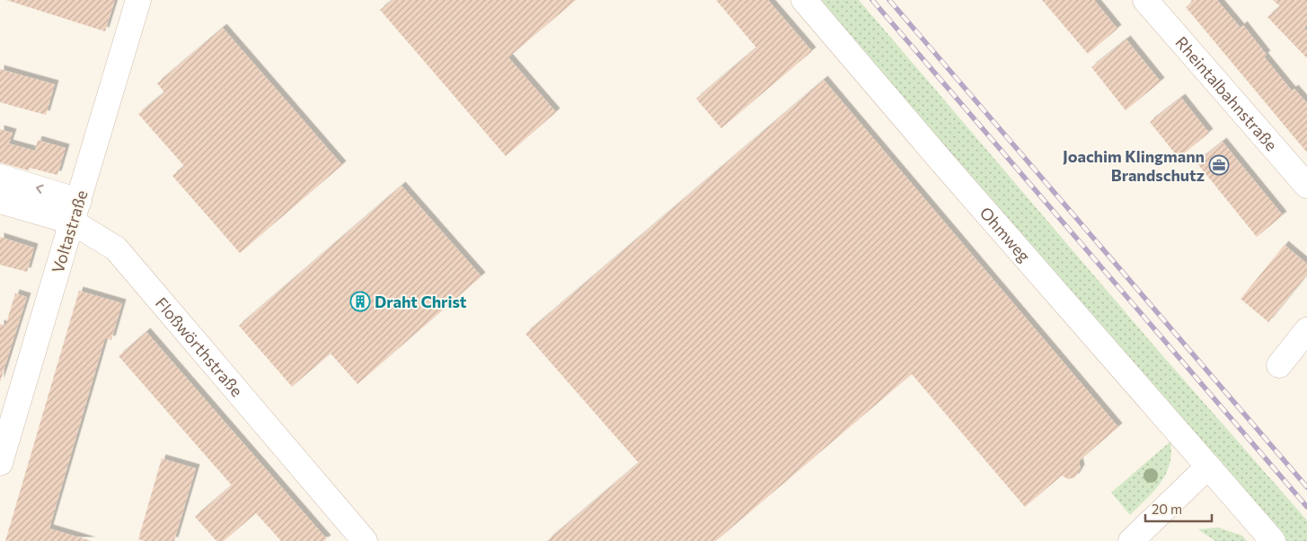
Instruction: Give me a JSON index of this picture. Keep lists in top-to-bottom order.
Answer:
{
  "streets": {
    "street": [
      "Rheintalbahnstraße",
      "Voltastraße",
      "Ohmweg",
      "Floßwörthstraße"
    ]
  },
  "crossings": [
    ["Voltastraße", "Floßwörthstraße"]
  ],
  "places": {
    "office": ["Joachim Klingmann Brandschutz"],
    "building": ["Draht Christ"]
  },
  "scale_bar": "20 m"
}
